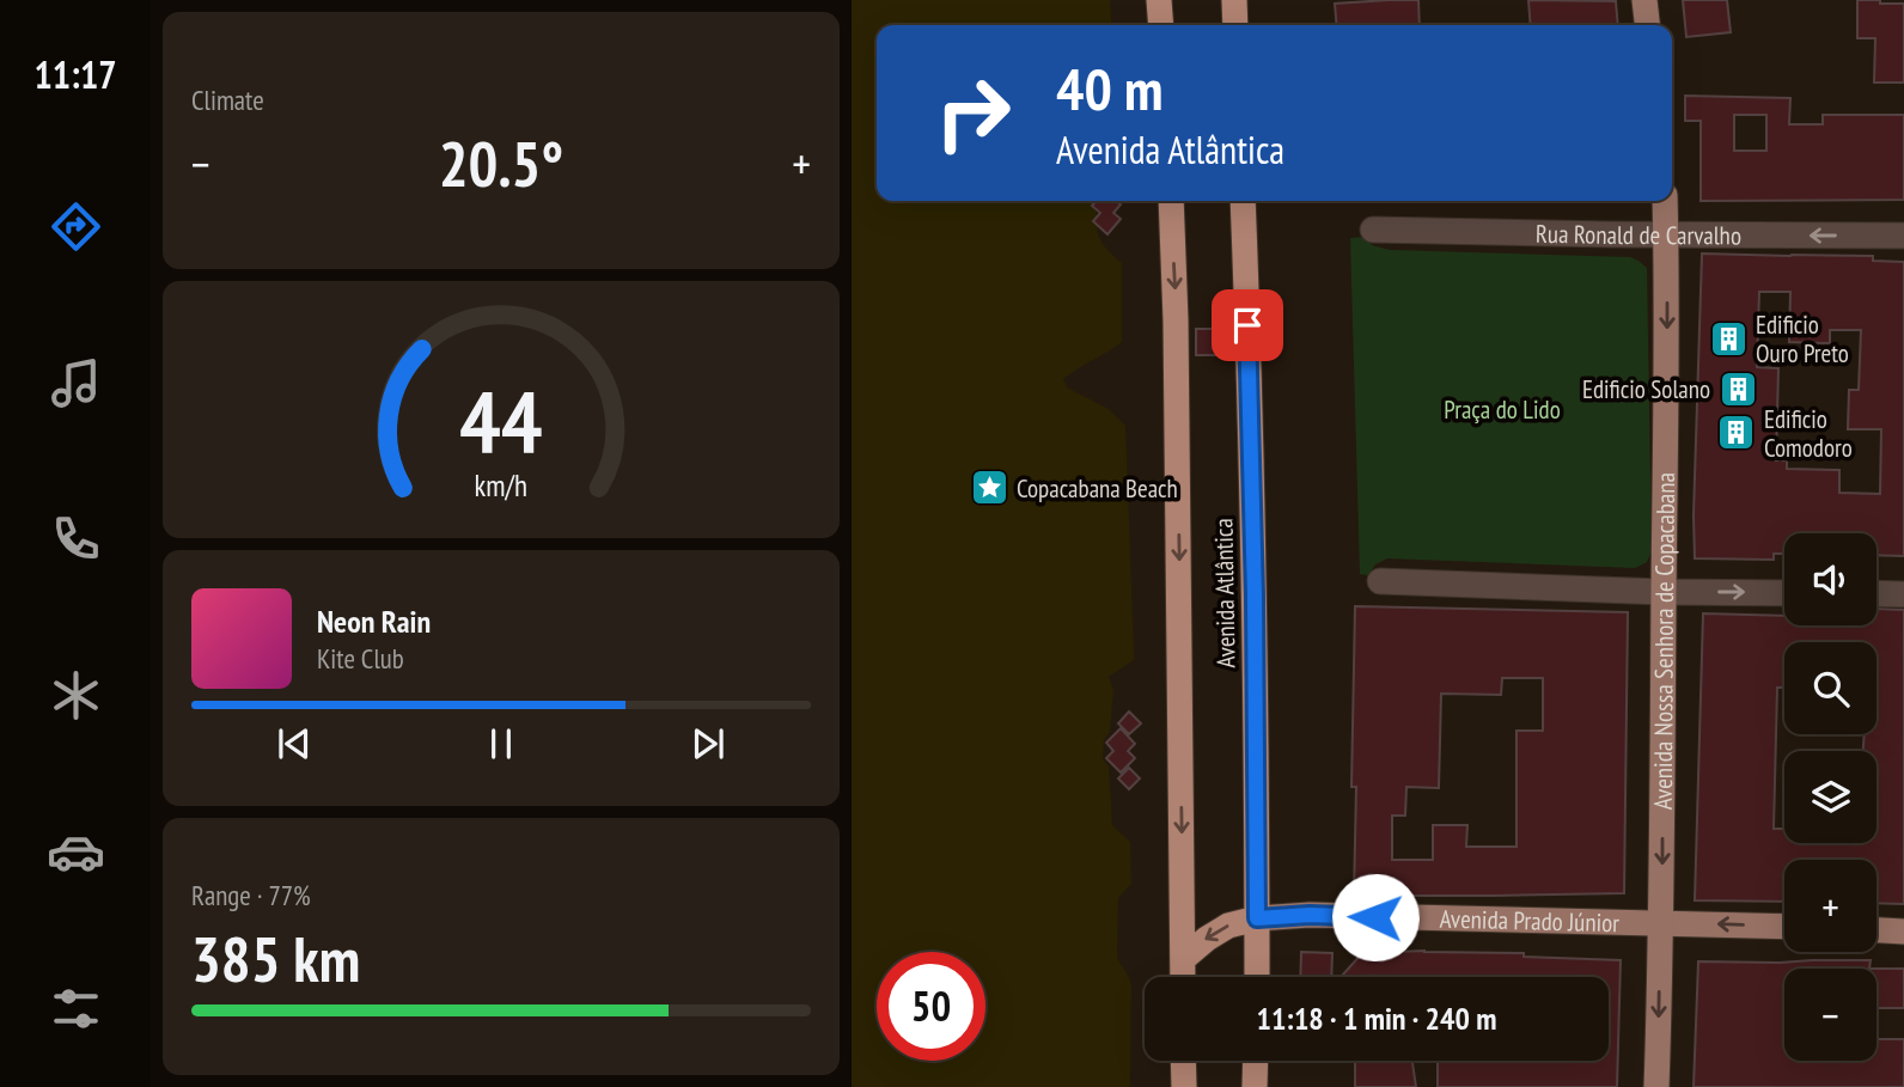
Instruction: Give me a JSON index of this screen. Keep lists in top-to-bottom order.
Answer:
{
  "streets": {
    "highway": ["Avenida Atlântica"],
    "main road": ["Avenida Nossa Senhora de Copacabana", "Avenida Prado Júnior"],
    "street": ["Rua Ronald de Carvalho"]
  },
  "crossings": [
    ["Rua Ronald de Carvalho", "Avenida Nossa Senhora de Copacabana"],
    ["Avenida Atlântica", "Avenida Prado Júnior"],
    ["Avenida Nossa Senhora de Copacabana", "Avenida Prado Júnior"]
  ],
  "one_way": ["Rua Ronald de Carvalho", "Avenida Nossa Senhora de Copacabana"],
  "parks": ["Praça do Lido"],
  "places": {
    "building": ["Edificio Ouro Preto", "Edificio Solano", "Edificio Comodoro"],
    "place": ["Copacabana Beach"]
  },
  "page": {
    "tabs": "11:17",
    "tile": [
      "Climate",
      ["Range · 77%", "385 km"]
    ],
    "turn": ["40 m", "Avenida Atlântica"],
    "heat": ["−", "20.5°", "+"],
    "map_buttons": ["+", "−"],
    "song": ["Neon Rain", "Kite Club"],
    "limit": "50",
    "trip": "11:18 · 1 min · 240 m",
    "gauge": ["44", "km/h"]
  }
}
